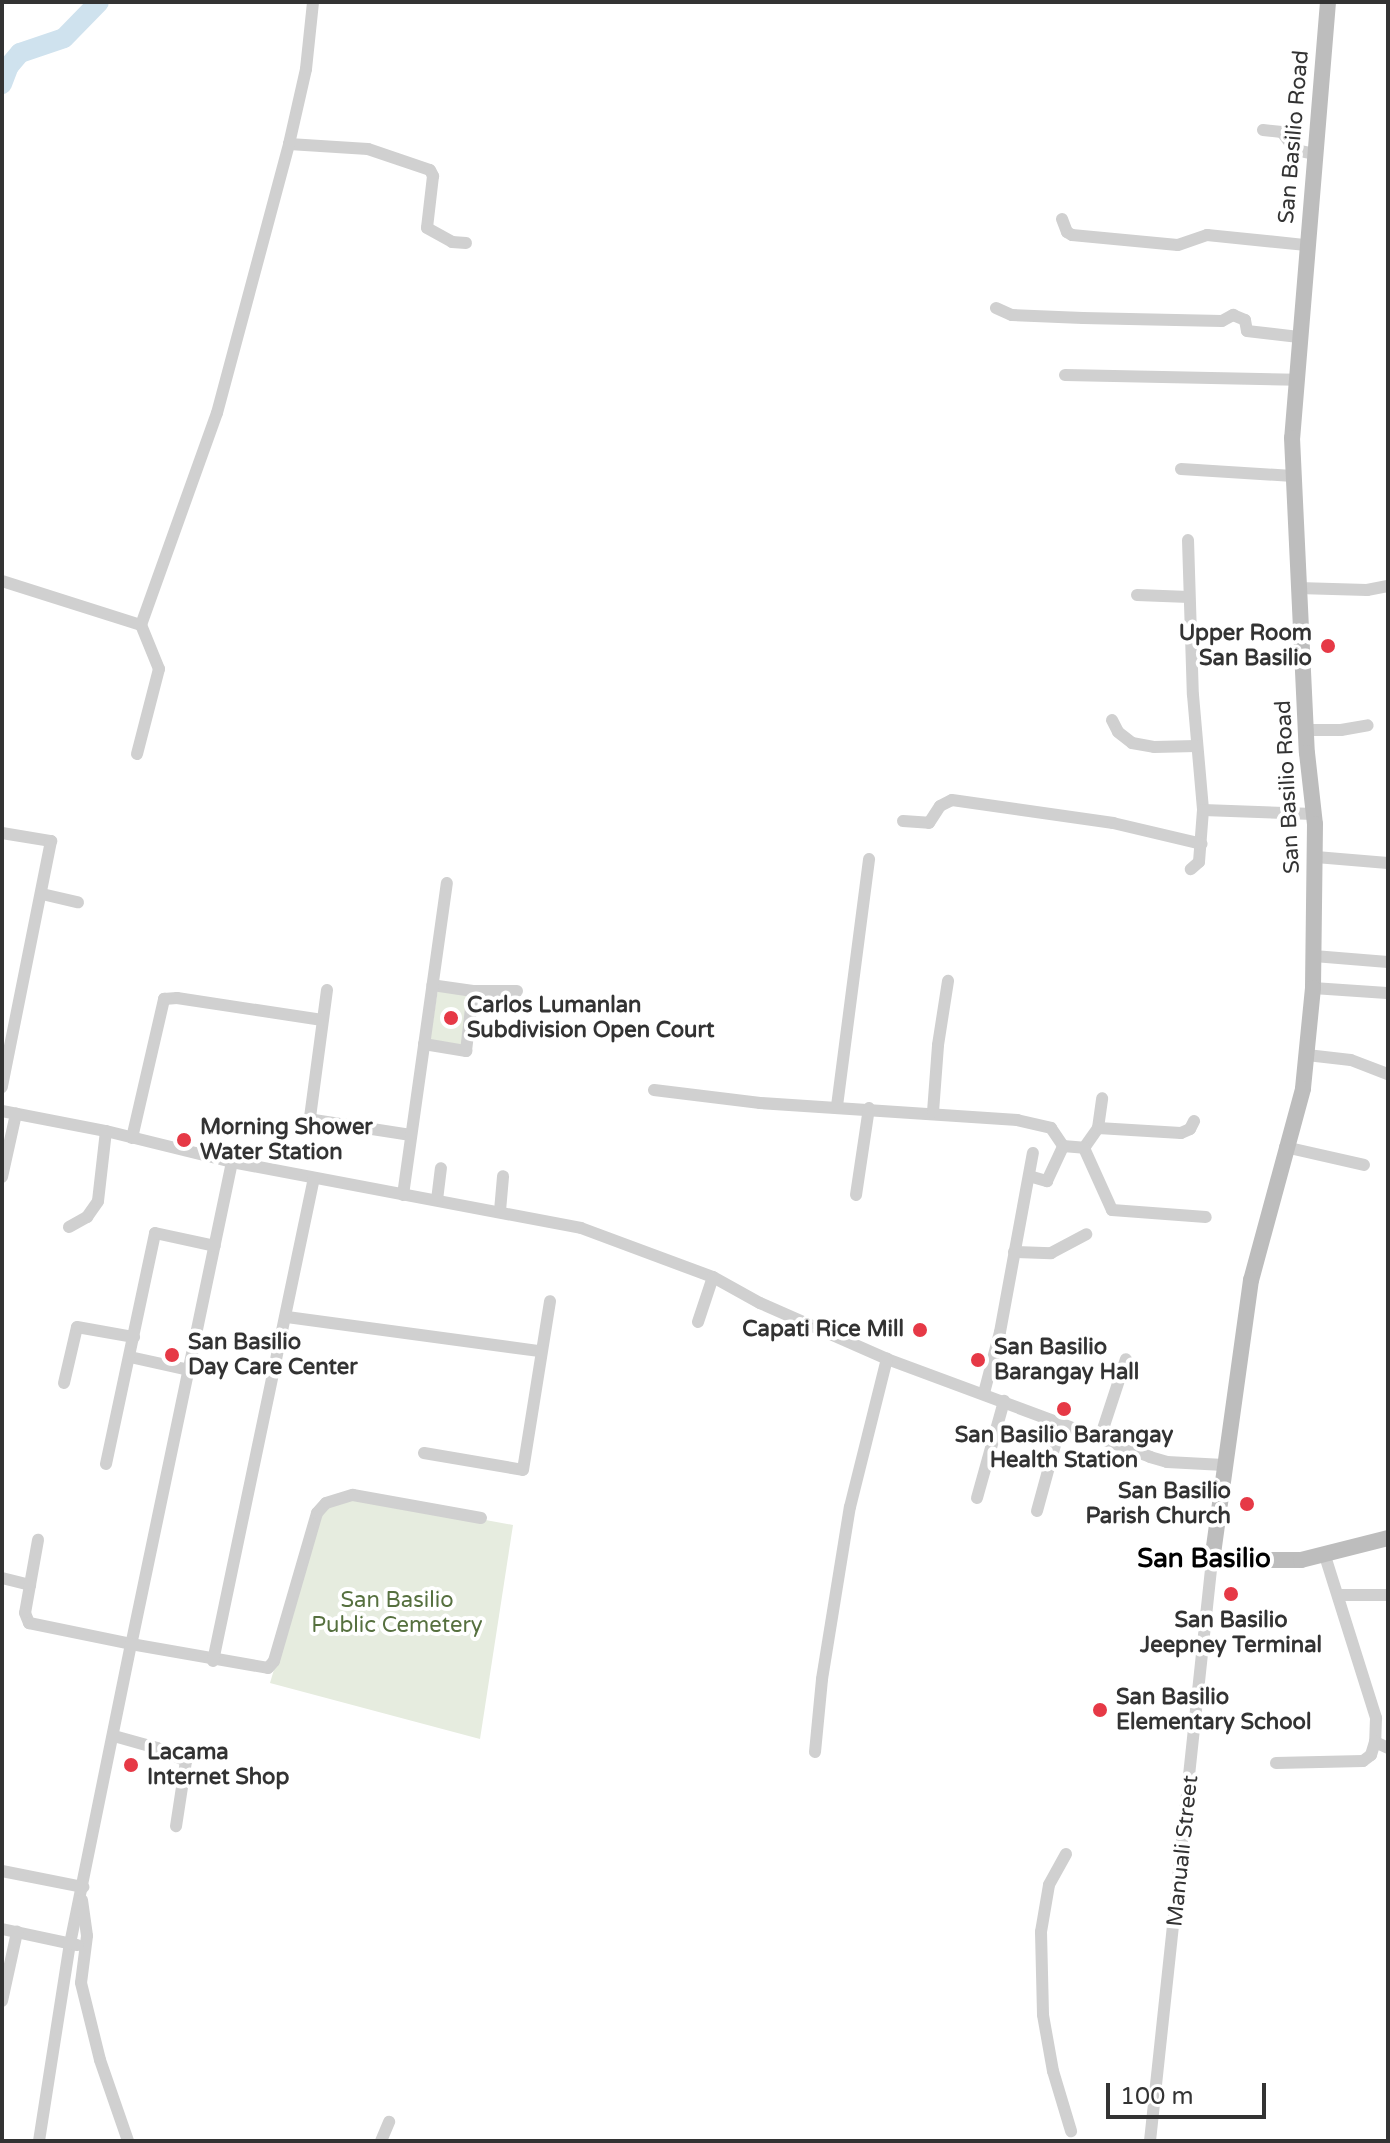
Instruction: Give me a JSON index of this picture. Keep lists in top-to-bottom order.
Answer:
{
  "streets": {
    "street": ["San Basilio Road", "Manuali Street"]
  },
  "crossings": [
    ["San Basilio Road", "Manuali Street"]
  ],
  "districts": ["San Basilio"],
  "parks": ["San Basilio Public Cemetery"],
  "places": [
    "Upper Room San Basilio",
    "Carlos Lumanlan Subdivision Open Court",
    "Morning Shower Water Station",
    "Capati Rice Mill",
    "San Basilio Day Care Center",
    "San Basilio Barangay Hall",
    "San Basilio Barangay Health Station",
    "San Basilio Parish Church",
    "San Basilio Jeepney Terminal",
    "San Basilio Elementary School",
    "Lacama Internet Shop"
  ],
  "scale_bar": "100 m"
}
